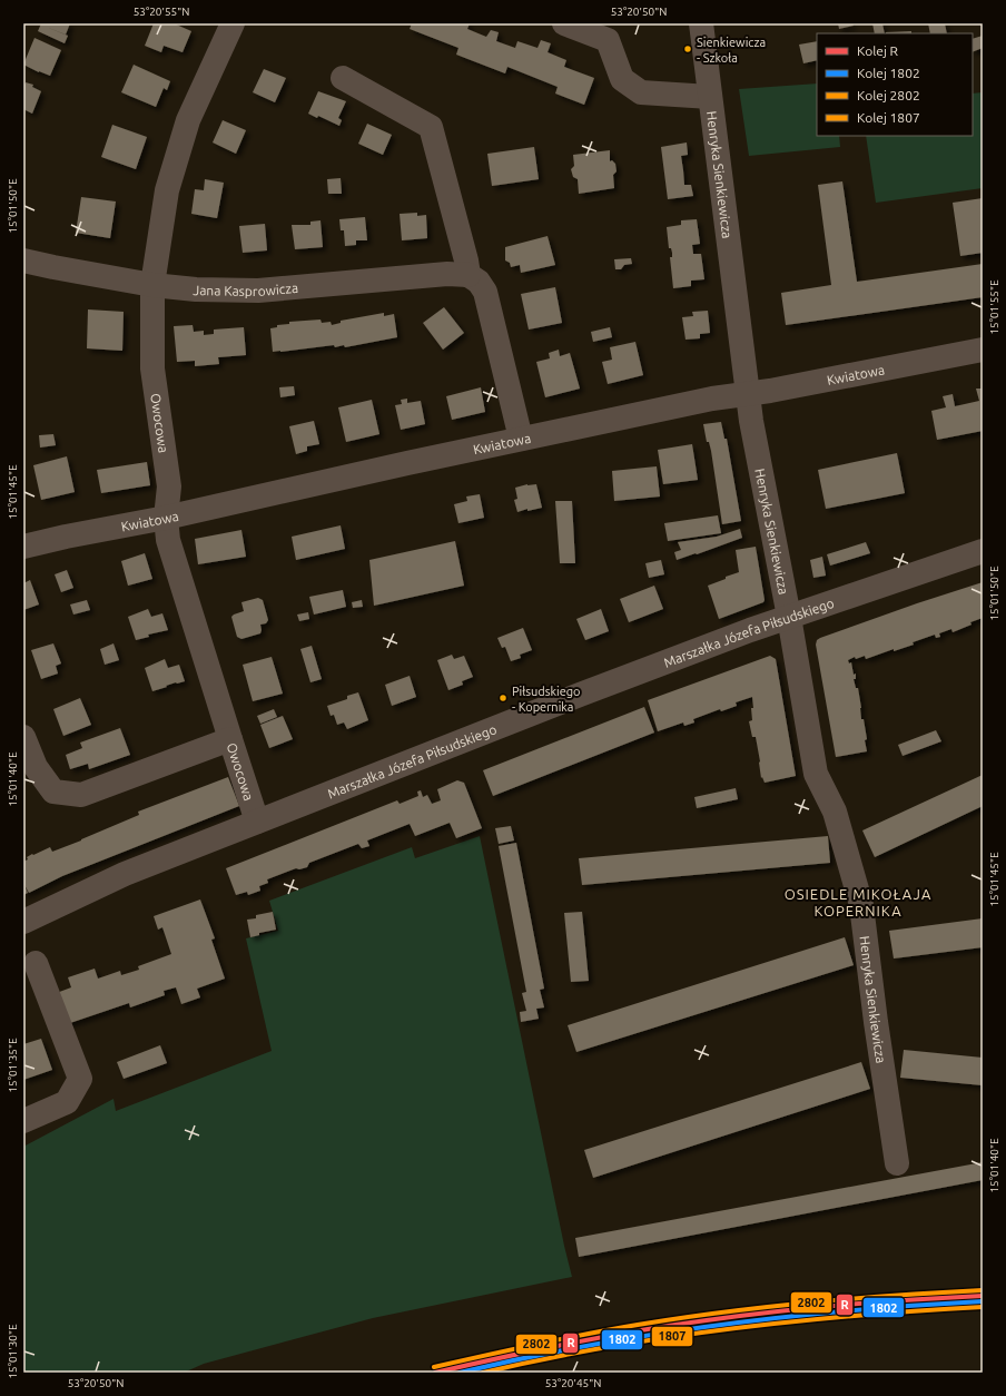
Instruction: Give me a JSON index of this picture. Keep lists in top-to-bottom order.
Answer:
{
  "streets": {
    "street": [
      "Henryka Sienkiewicza",
      "Jana Kasprowicza",
      "Kwiatowa",
      "Owocowa",
      "Marszałka Józefa Piłsudskiego"
    ]
  },
  "crossings": [
    ["Henryka Sienkiewicza", "Kwiatowa"],
    ["Henryka Sienkiewicza", "Marszałka Józefa Piłsudskiego"],
    ["Jana Kasprowicza", "Owocowa"],
    ["Kwiatowa", "Owocowa"],
    ["Owocowa", "Marszałka Józefa Piłsudskiego"]
  ],
  "districts": ["OSIEDLE MIKOŁAJA KOPERNIKA"],
  "places": ["Sienkiewicza - Szkoła", "Piłsudskiego - Kopernika"],
  "lines": [
    "rail line 2802",
    "rail line R",
    "rail line 1802",
    "rail line 1807"
  ],
  "legend": [
    "Kolej R",
    "Kolej 1802",
    "Kolej 2802",
    "Kolej 1807"
  ],
  "coordinates": [
    "53°20'55\"N",
    "53°20'50\"N",
    "15°01'50\"E",
    "15°01'55\"E",
    "15°01'45\"E",
    "15°01'40\"E",
    "15°01'35\"E",
    "15°01'30\"E",
    "53°20'45\"N"
  ]
}
